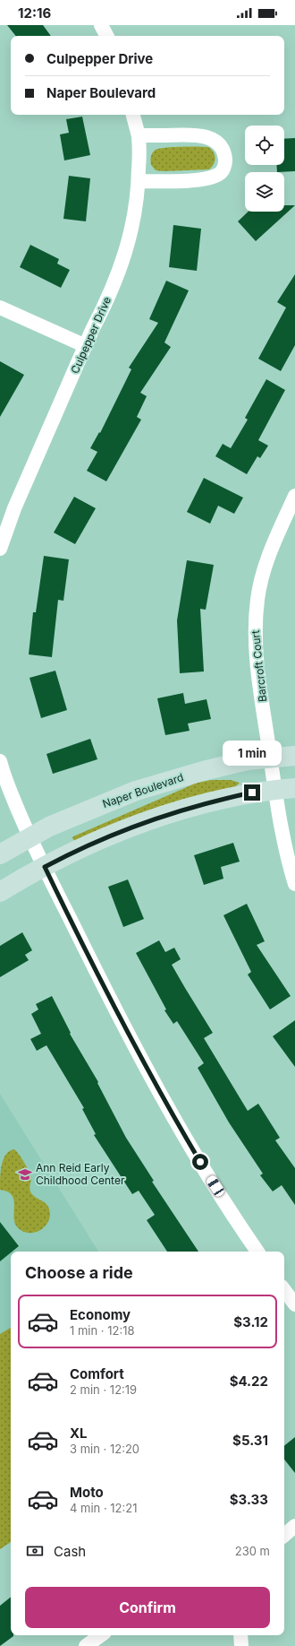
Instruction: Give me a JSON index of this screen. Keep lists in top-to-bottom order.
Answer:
{
  "streets": {
    "main road": ["Naper Boulevard"],
    "street": ["Culpepper Drive", "Barcroft Court"]
  },
  "crossings": [
    ["Barcroft Court", "Naper Boulevard"]
  ],
  "places": {
    "school or university": ["Ann Reid Early Childhood Center"]
  },
  "page": {
    "status": "12:16",
    "banner": ["Culpepper Drive", "Naper Boulevard"],
    "bubble": "1 min",
    "heading": "Choose a ride",
    "list": [
      {
        "name": "Economy",
        "note": "1 min · 12:18",
        "value": "$3.12"
      },
      {
        "name": "Comfort",
        "note": "2 min · 12:19",
        "value": "$4.22"
      },
      {
        "name": "XL",
        "note": "3 min · 12:20",
        "value": "$5.31"
      },
      {
        "name": "Moto",
        "note": "4 min · 12:21",
        "value": "$3.33"
      }
    ],
    "pay": ["Cash", "230 m"],
    "buttons": "Confirm"
  }
}
